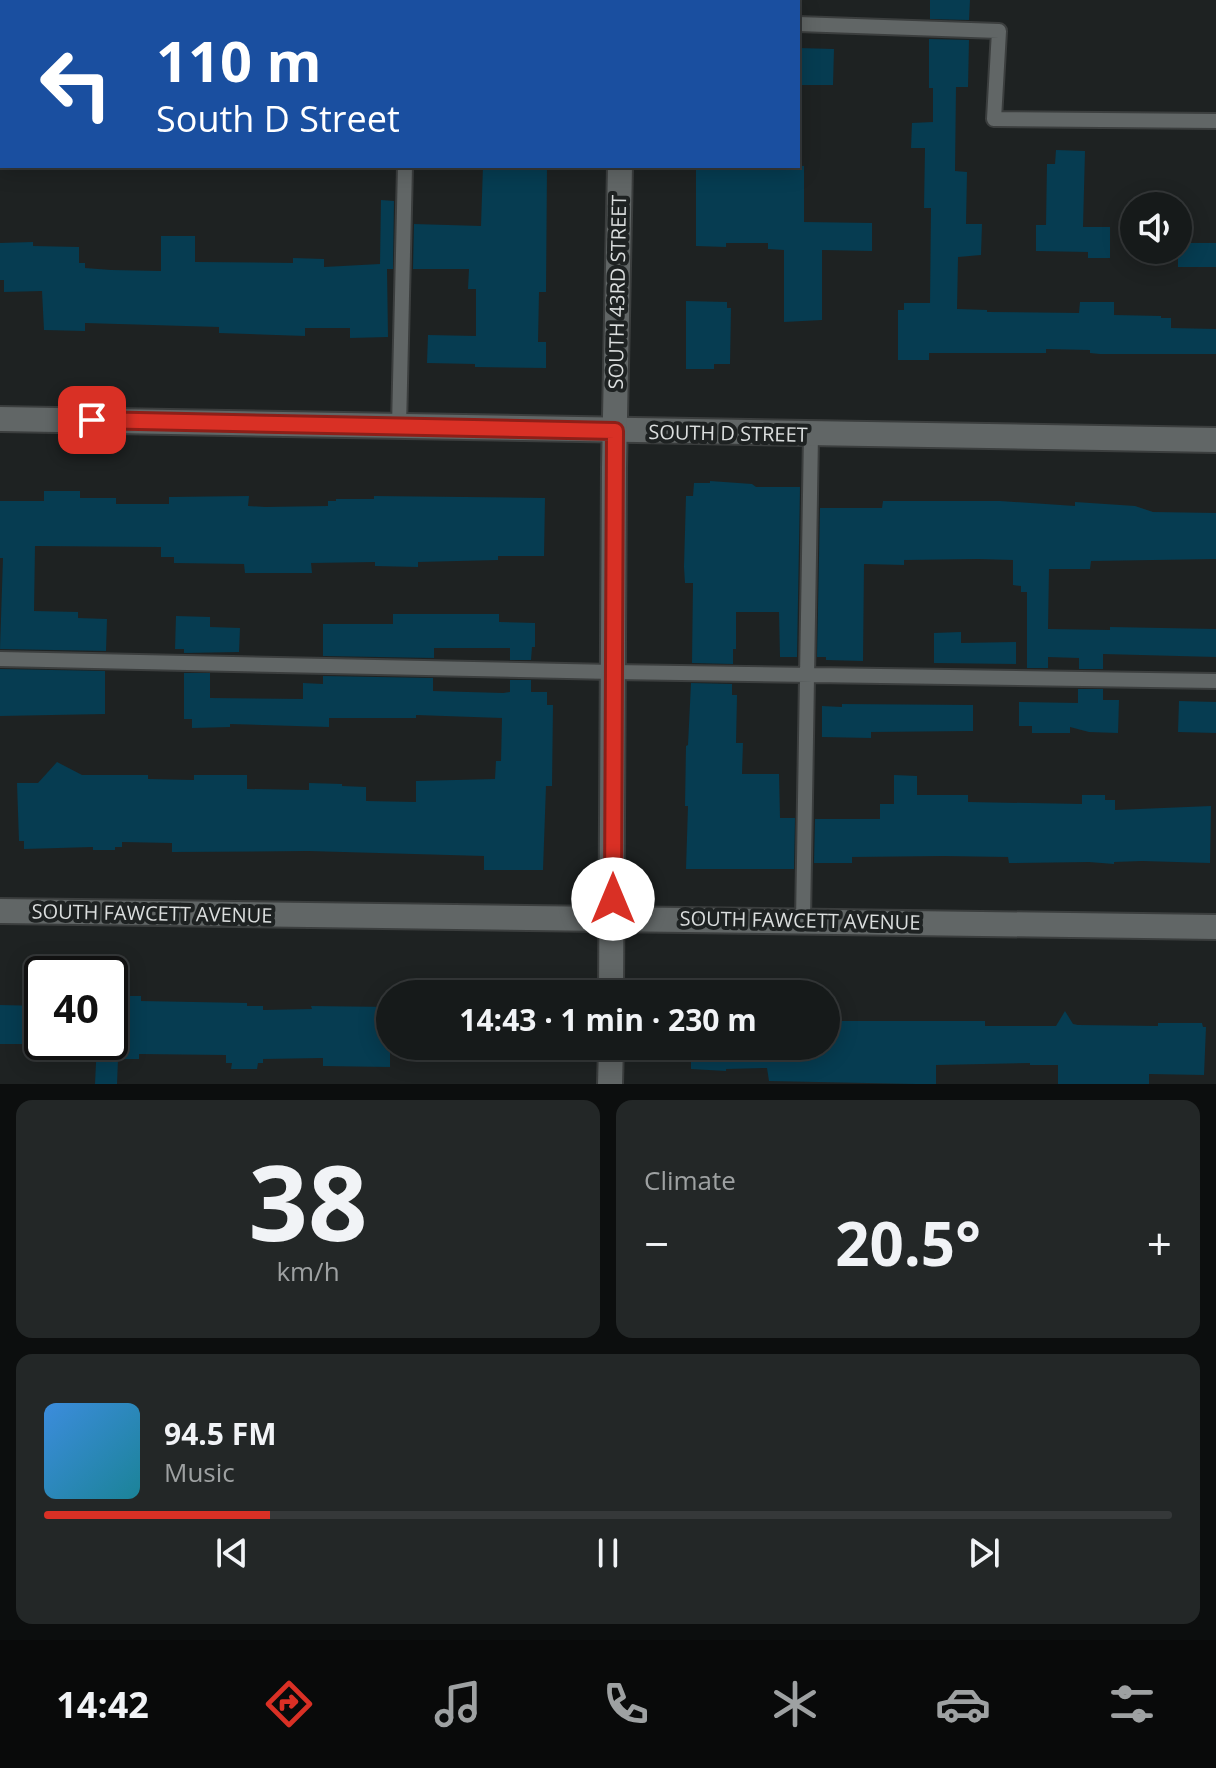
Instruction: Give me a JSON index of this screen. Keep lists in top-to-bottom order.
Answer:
{
  "streets": {
    "street": ["SOUTH 43RD STREET", "SOUTH D STREET", "SOUTH FAWCETT AVENUE"]
  },
  "crossings": [
    ["SOUTH 43RD STREET", "SOUTH D STREET"],
    ["SOUTH 43RD STREET", "SOUTH FAWCETT AVENUE"]
  ],
  "page": {
    "turn": ["110 m", "South D Street"],
    "limit": "40",
    "trip": "14:43 · 1 min · 230 m",
    "tile": [
      ["38", "km/h"],
      "Climate"
    ],
    "heat": ["−", "20.5°", "+"],
    "song": ["94.5 FM", "Music"],
    "tabs": "14:42"
  }
}
